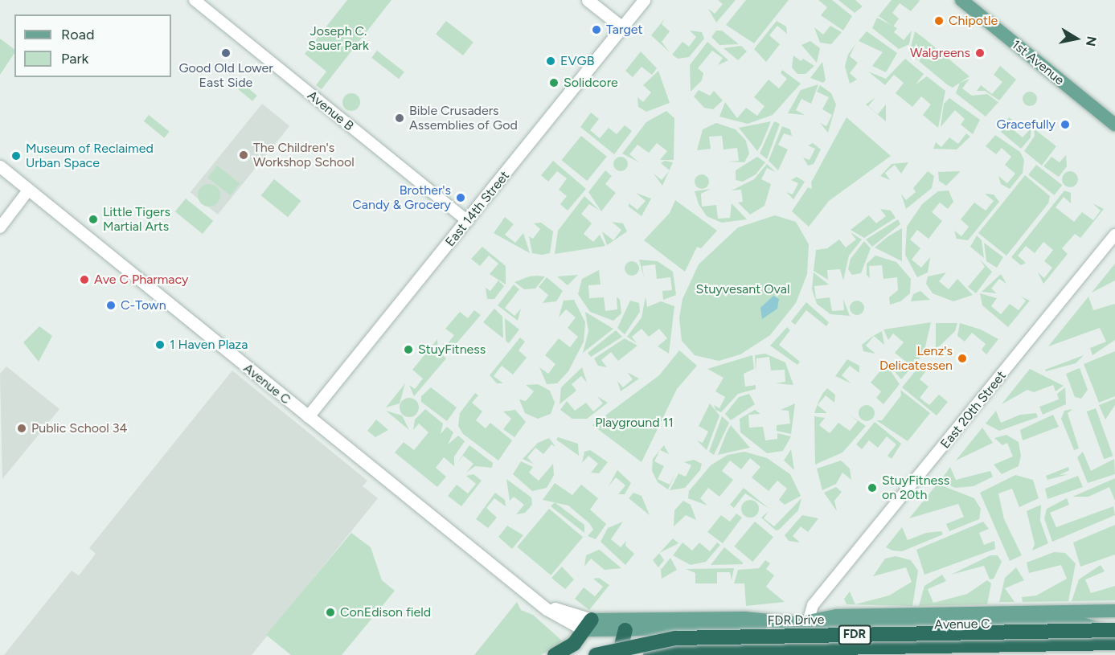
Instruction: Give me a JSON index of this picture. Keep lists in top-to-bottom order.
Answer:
{
  "streets": {
    "highway": ["FDR Drive", "FDR"],
    "main road": ["1st Avenue", "East 14th Street", "Avenue C"],
    "street": ["Avenue B", "East 20th Street"]
  },
  "crossings": [
    ["Avenue B", "East 14th Street"],
    ["East 14th Street", "Avenue C"],
    ["Avenue C", "East 20th Street"]
  ],
  "parks": ["Joseph C. Sauer Park", "Stuyvesant Oval", "Playground 11"],
  "places": [
    "Chipotle",
    "Target",
    "Good Old Lower East Side",
    "Walgreens",
    "EVGB",
    "Solidcore",
    "Bible Crusaders Assemblies of God",
    "Gracefully",
    "The Children's Workshop School",
    "Museum of Reclaimed Urban Space",
    "Brother's Candy & Grocery",
    "Little Tigers Martial Arts",
    "Ave C Pharmacy",
    "C-Town",
    "1 Haven Plaza",
    "StuyFitness",
    "Lenz's Delicatessen",
    "Public School 34",
    "StuyFitness on 20th",
    "ConEdison field"
  ],
  "legend": ["Road", "Park"],
  "north": "right"
}
